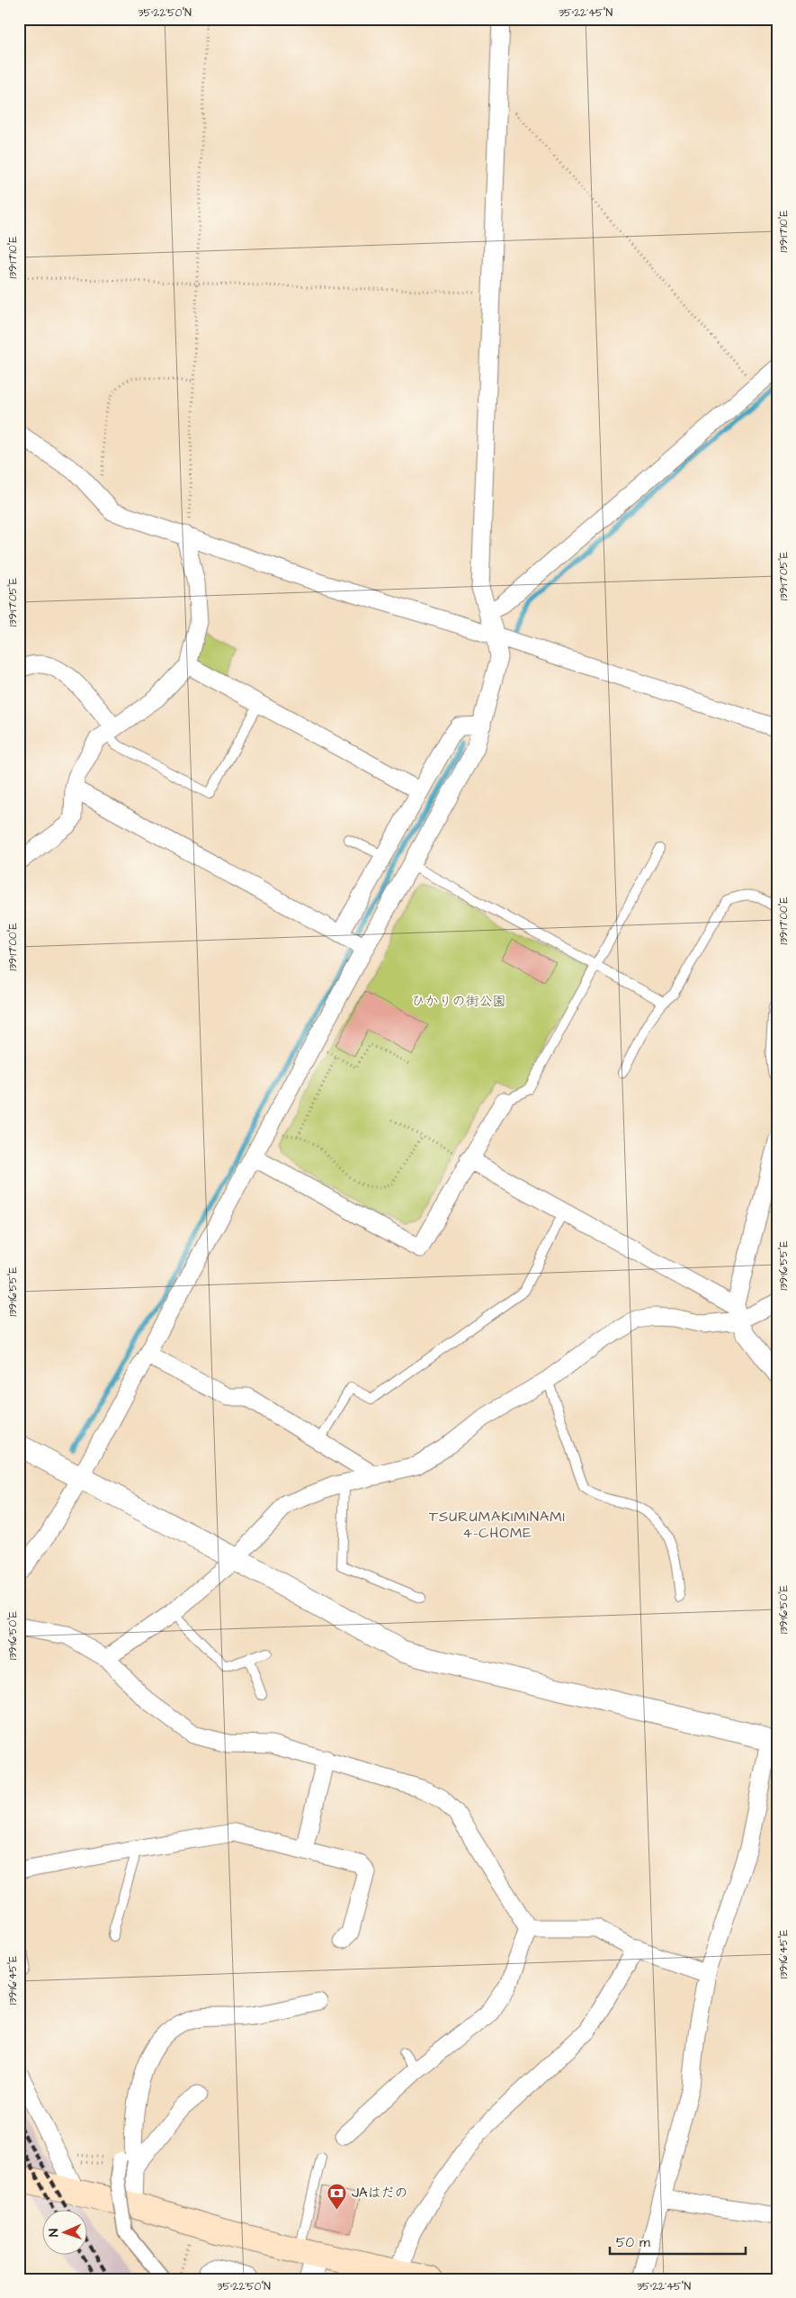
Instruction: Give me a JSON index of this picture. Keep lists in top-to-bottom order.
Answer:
{
  "districts": ["TSURUMAKIMINAMI 4-CHOME"],
  "parks": ["ひかりの街公園"],
  "places": {
    "bank": ["JAはだの"]
  },
  "scale_bar": "50 m",
  "north": "left",
  "coordinates": [
    "35°22'50\"N",
    "35°22'45\"N",
    "139°17'10\"E",
    "139°17'05\"E",
    "139°17'00\"E",
    "139°16'55\"E",
    "139°16'50\"E",
    "139°16'45\"E"
  ]
}
